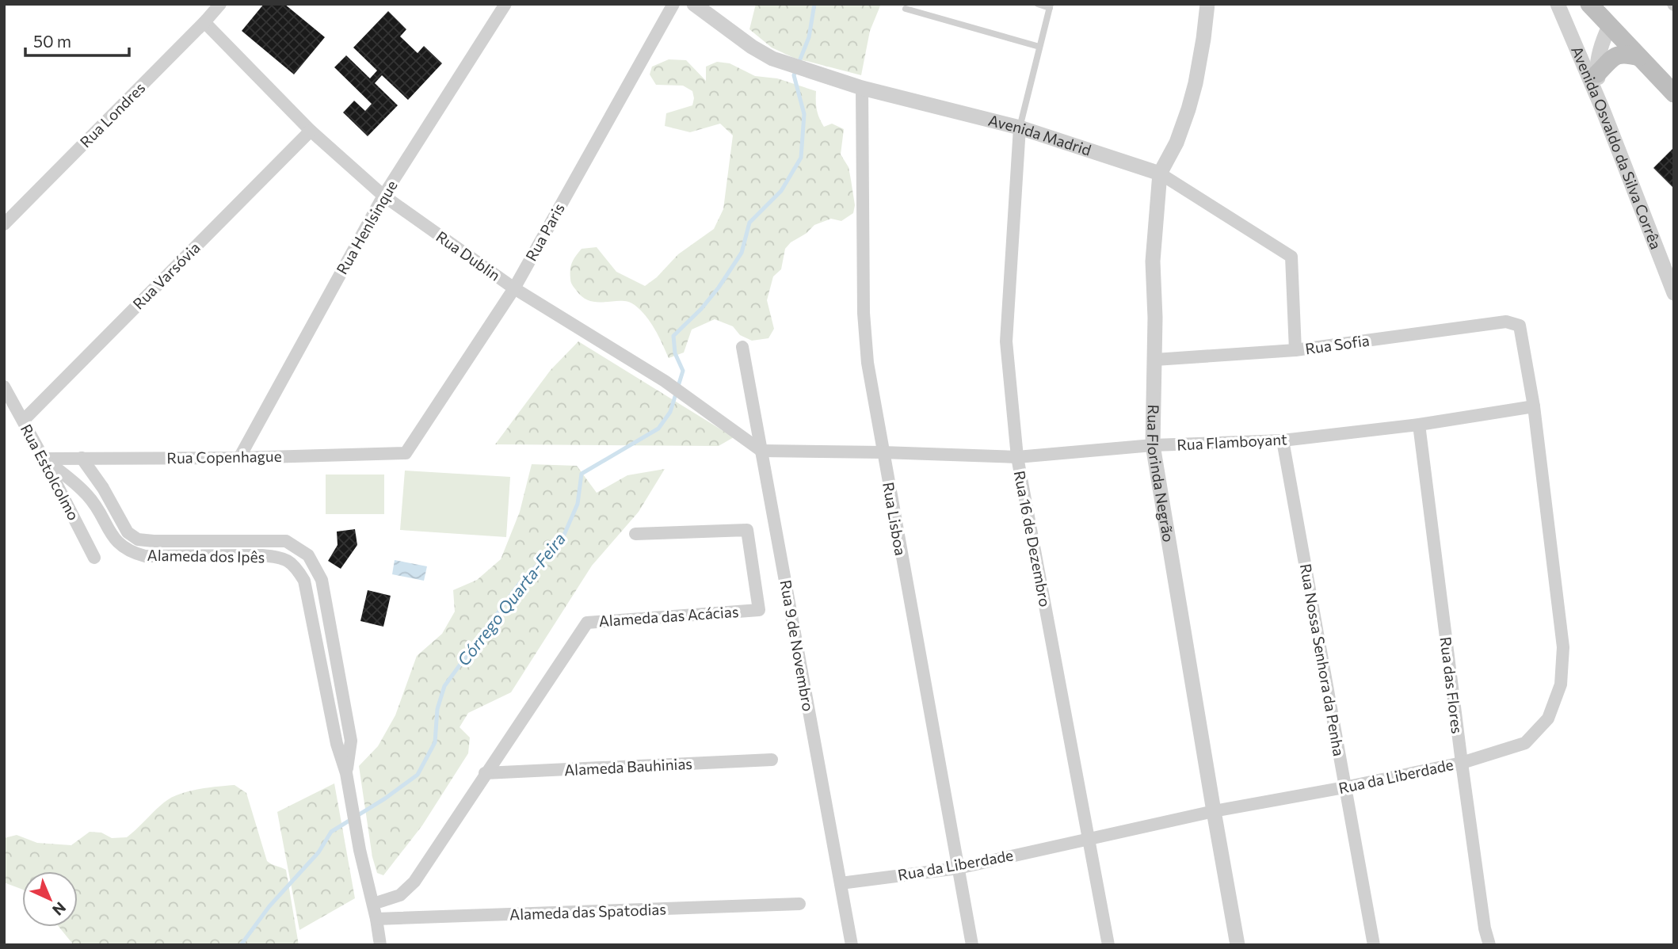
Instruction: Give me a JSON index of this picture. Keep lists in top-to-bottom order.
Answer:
{
  "streets": {
    "street": [
      "Rua Londres",
      "Avenida Madrid",
      "Avenida Osvaldo da Silva Corrêa",
      "Rua Henlsinque",
      "Rua Paris",
      "Rua Dublin",
      "Rua Varsóvia",
      "Rua Sofia",
      "Rua Flamboyant",
      "Rua Copenhague",
      "Rua Estolcolmo",
      "Rua Florinda Negrão",
      "Rua Lisboa",
      "Rua 16 de Dezembro",
      "Alameda dos Ipês",
      "Alameda das Acácias",
      "Rua 9 de Novembro",
      "Rua Nossa Senhora da Penha",
      "Rua das Flores",
      "Alameda Bauhinias",
      "Rua da Liberdade",
      "Alameda das Spatodias"
    ]
  },
  "crossings": [
    ["Rua Londres", "Rua Dublin"],
    ["Avenida Madrid", "Rua Sofia"],
    ["Avenida Madrid", "Rua Florinda Negrão"],
    ["Avenida Madrid", "Rua Lisboa"],
    ["Avenida Madrid", "Rua 16 de Dezembro"],
    ["Rua Henlsinque", "Rua Dublin"],
    ["Rua Henlsinque", "Rua Copenhague"],
    ["Rua Paris", "Rua Dublin"],
    ["Rua Paris", "Rua Copenhague"],
    ["Rua Dublin", "Rua Varsóvia"],
    ["Rua Dublin", "Rua Flamboyant"],
    ["Rua Dublin", "Rua 9 de Novembro"],
    ["Rua Varsóvia", "Rua Estolcolmo"],
    ["Rua Sofia", "Rua Florinda Negrão"],
    ["Rua Sofia", "Rua da Liberdade"],
    ["Rua Flamboyant", "Rua Florinda Negrão"],
    ["Rua Flamboyant", "Rua Lisboa"],
    ["Rua Flamboyant", "Rua 16 de Dezembro"],
    ["Rua Flamboyant", "Rua 9 de Novembro"],
    ["Rua Flamboyant", "Rua Nossa Senhora da Penha"],
    ["Rua Flamboyant", "Rua das Flores"],
    ["Rua Flamboyant", "Rua da Liberdade"],
    ["Rua Copenhague", "Rua Estolcolmo"],
    ["Rua Florinda Negrão", "Rua da Liberdade"],
    ["Rua Lisboa", "Rua da Liberdade"],
    ["Rua 16 de Dezembro", "Rua da Liberdade"],
    ["Alameda dos Ipês", "Alameda das Spatodias"],
    ["Alameda das Acácias", "Alameda Bauhinias"],
    ["Rua 9 de Novembro", "Rua da Liberdade"],
    ["Rua Nossa Senhora da Penha", "Rua da Liberdade"],
    ["Rua das Flores", "Rua da Liberdade"]
  ],
  "water": ["Córrego Quarta-Feira"],
  "scale_bar": "50 m",
  "north": "bottom right"
}
